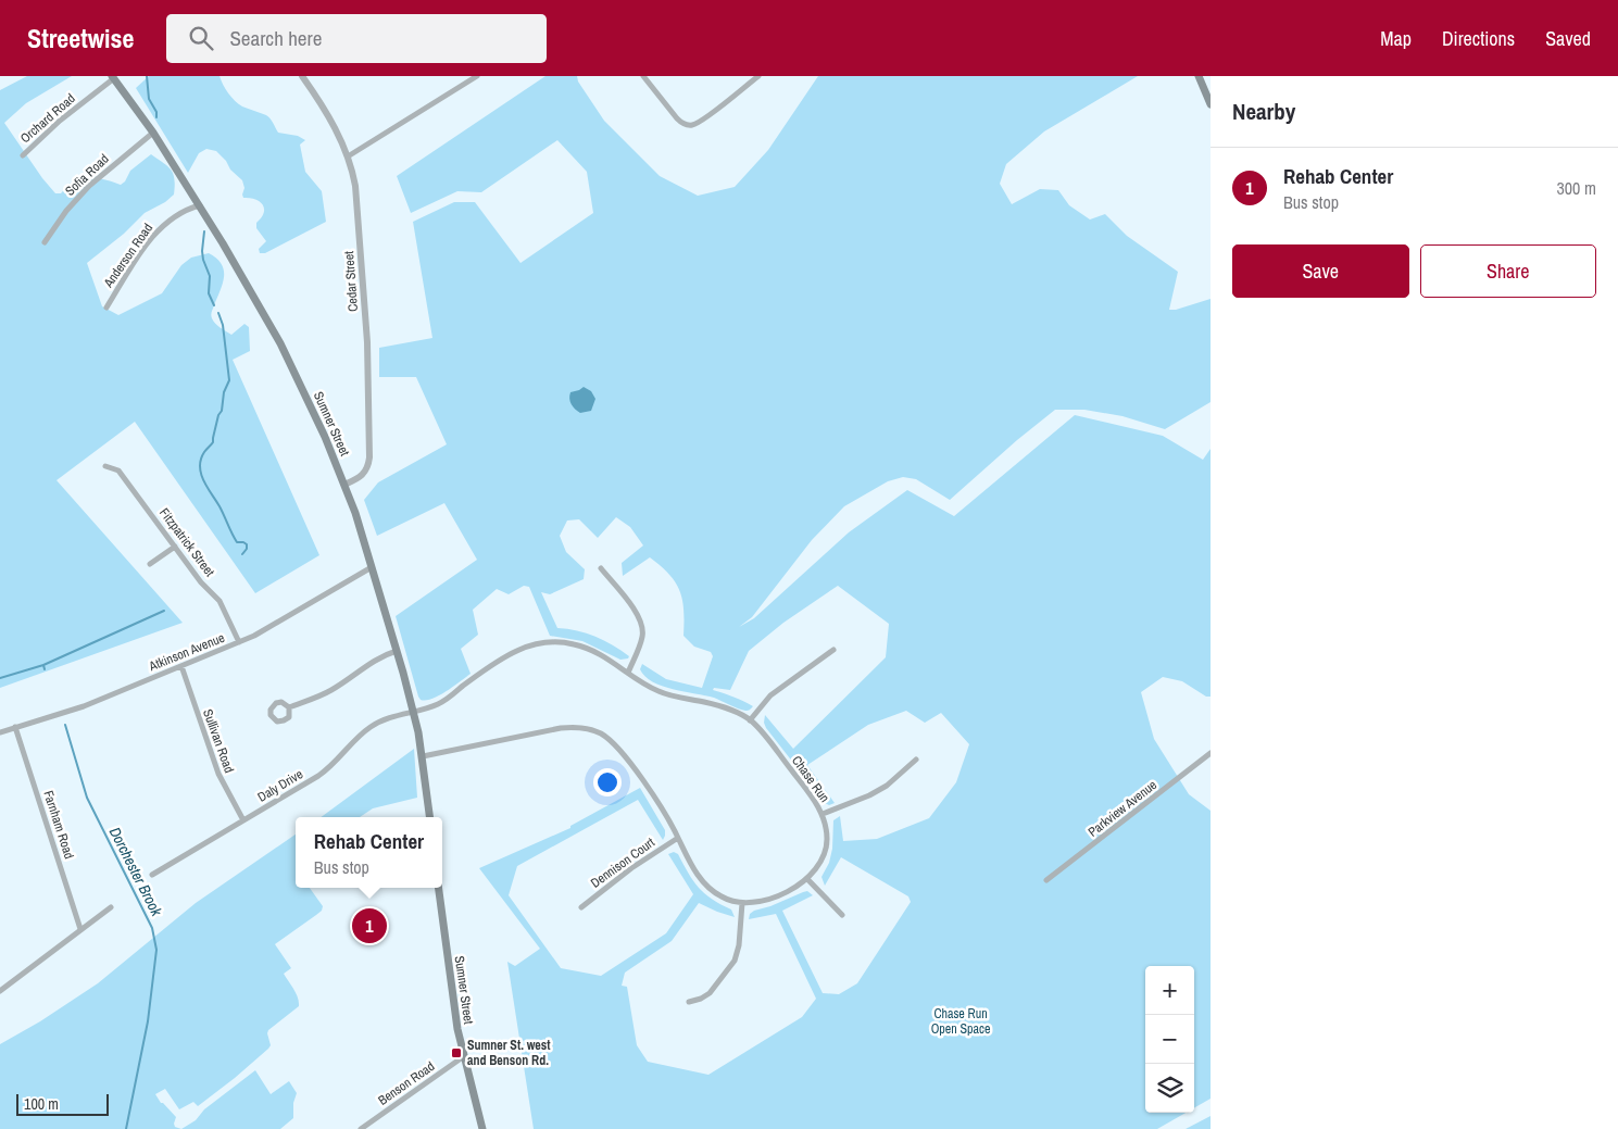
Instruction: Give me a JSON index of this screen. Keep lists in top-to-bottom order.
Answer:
{
  "streets": {
    "main road": ["Sumner Street"],
    "street": [
      "Orchard Road",
      "Sofia Road",
      "Anderson Road",
      "Cedar Street",
      "Fitzpatrick Street",
      "Atkinson Avenue",
      "Sullivan Road",
      "Chase Run",
      "Daly Drive",
      "Parkview Avenue",
      "Farnham Road",
      "Dennison Court",
      "Benson Road"
    ]
  },
  "crossings": [
    ["Orchard Road", "Sumner Street"],
    ["Sofia Road", "Sumner Street"],
    ["Anderson Road", "Sumner Street"],
    ["Cedar Street", "Sumner Street"],
    ["Sumner Street", "Atkinson Avenue"],
    ["Sumner Street", "Chase Run"],
    ["Sumner Street", "Daly Drive"],
    ["Sumner Street", "Benson Road"],
    ["Fitzpatrick Street", "Atkinson Avenue"],
    ["Atkinson Avenue", "Sullivan Road"],
    ["Atkinson Avenue", "Farnham Road"],
    ["Sullivan Road", "Daly Drive"],
    ["Chase Run", "Daly Drive"]
  ],
  "water": ["Dorchester Brook"],
  "parks": ["Chase Run Open Space"],
  "places": {
    "transit": ["Sumner St. west and Benson Rd."]
  },
  "scale_bar": "100 m",
  "page": {
    "header": "Streetwise",
    "search": "Search here",
    "nav": ["Map", "Directions", "Saved"],
    "heading": "Nearby",
    "list": [
      {
        "mark": "1",
        "name": "Rehab Center",
        "note": "Bus stop",
        "value": "300 m"
      }
    ],
    "buttons": ["Save", "Share"],
    "popup": ["Rehab Center", "Bus stop"],
    "pins": "1",
    "map_buttons": ["+", "−"],
    "scale": "100 m"
  }
}
